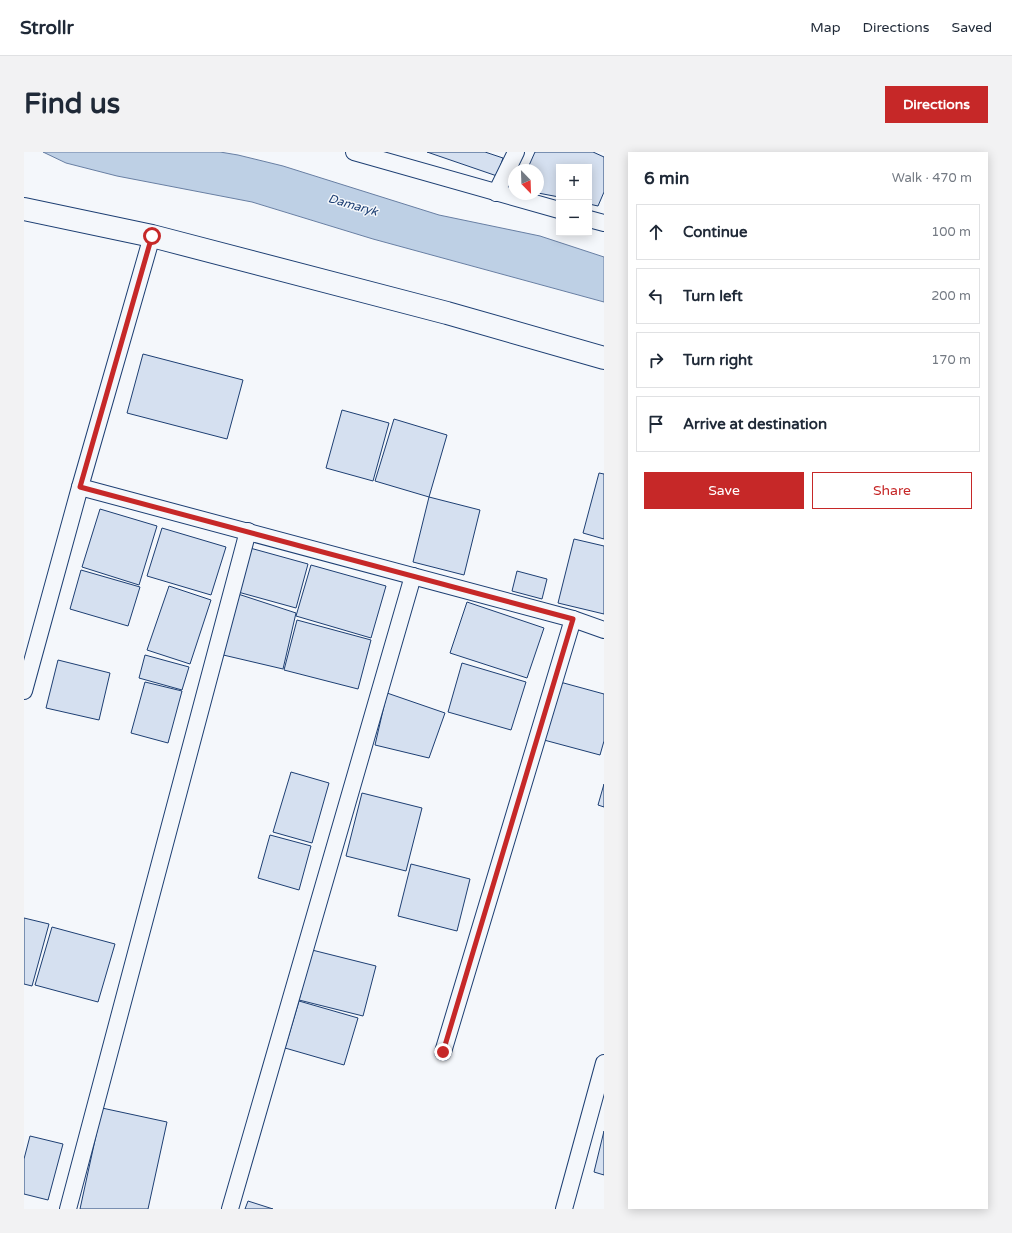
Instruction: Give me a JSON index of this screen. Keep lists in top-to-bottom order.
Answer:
{
  "water": ["Damaryk"],
  "north": "bottom right",
  "page": {
    "header": "Strollr",
    "nav": ["Map", "Directions", "Saved"],
    "buttons": [
      "Directions",
      ["Save", "Share"]
    ],
    "title": "Find us",
    "heading": ["6 min", "Walk · 470 m"],
    "map_buttons": ["+", "−"],
    "list": [
      ["Continue", "100 m"],
      ["Turn left", "200 m"],
      ["Turn right", "170 m"],
      "Arrive at destination"
    ]
  }
}
